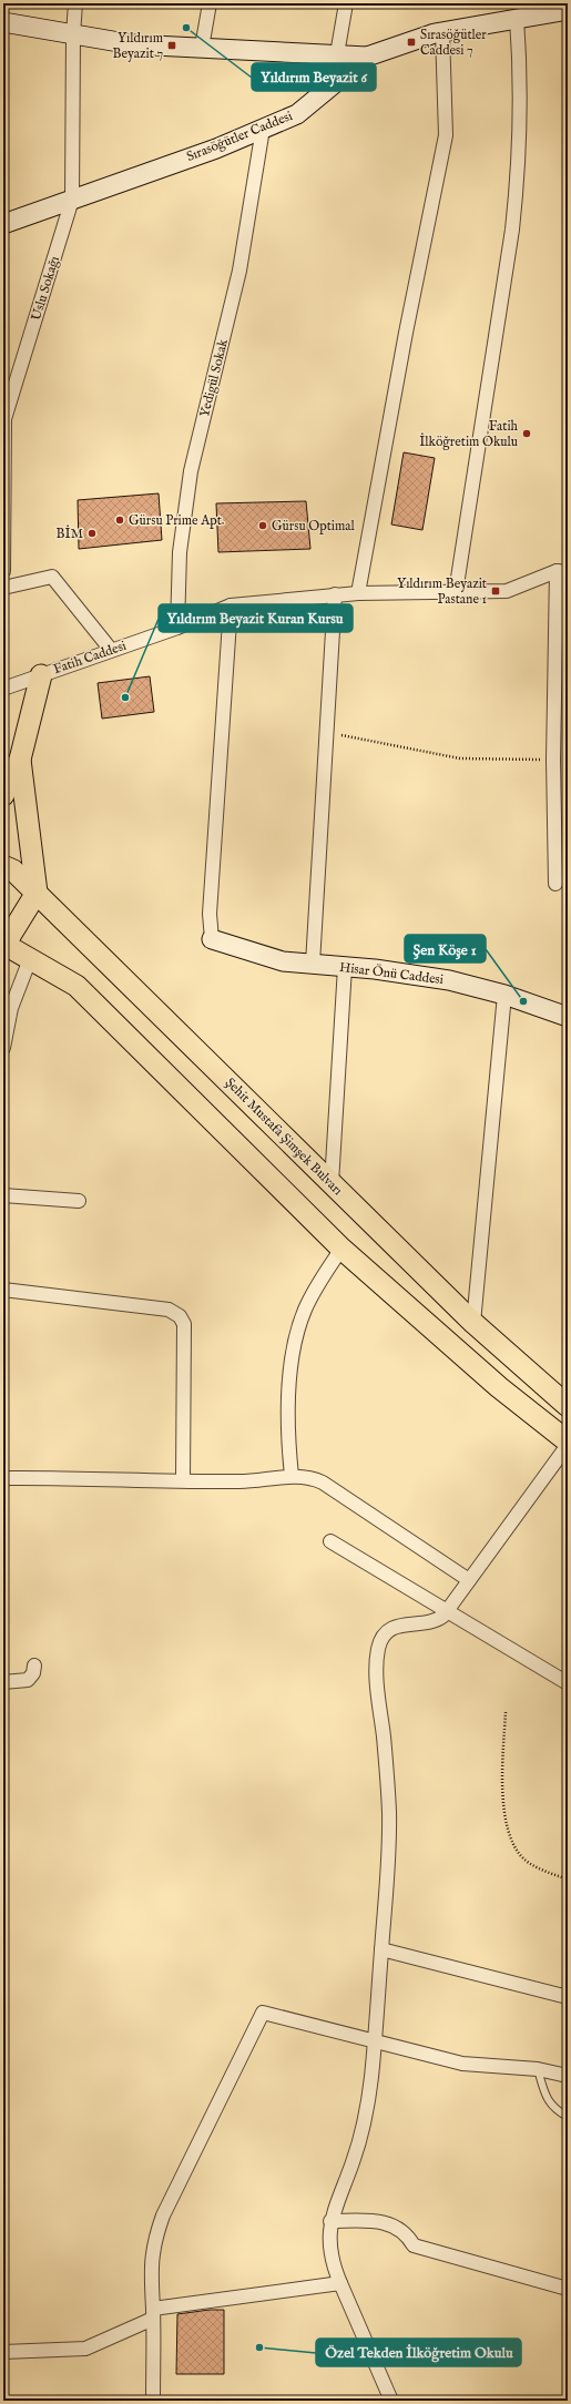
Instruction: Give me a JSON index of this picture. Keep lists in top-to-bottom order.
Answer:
{
  "streets": {
    "main road": ["Şehit Mustafa Şimşek Bulvarı"],
    "street": [
      "Sırasöğütler Caddesi",
      "Uslu Sokağı",
      "Yedigül Sokak",
      "Fatih Caddesi",
      "Hisar Önü Caddesi"
    ]
  },
  "crossings": [
    ["Sırasöğütler Caddesi", "Uslu Sokağı"],
    ["Sırasöğütler Caddesi", "Yedigül Sokak"],
    ["Yedigül Sokak", "Fatih Caddesi"]
  ],
  "places": {
    "other": [
      "Yıldırım Beyazit 6",
      "Fatih İlköğretim Okulu",
      "Gürsu Prime Apt.",
      "Gürsu Optimal",
      "BİM",
      "Yıldırım Beyazit Kuran Kursu",
      "Şen Köşe 1",
      "Özel Tekden İlköğretim Okulu"
    ],
    "transit": ["Sırasöğütler Caddesi 7", "Yıldırım Beyazit 7", "Yıldırım Beyazit Pastane 1"]
  }
}
